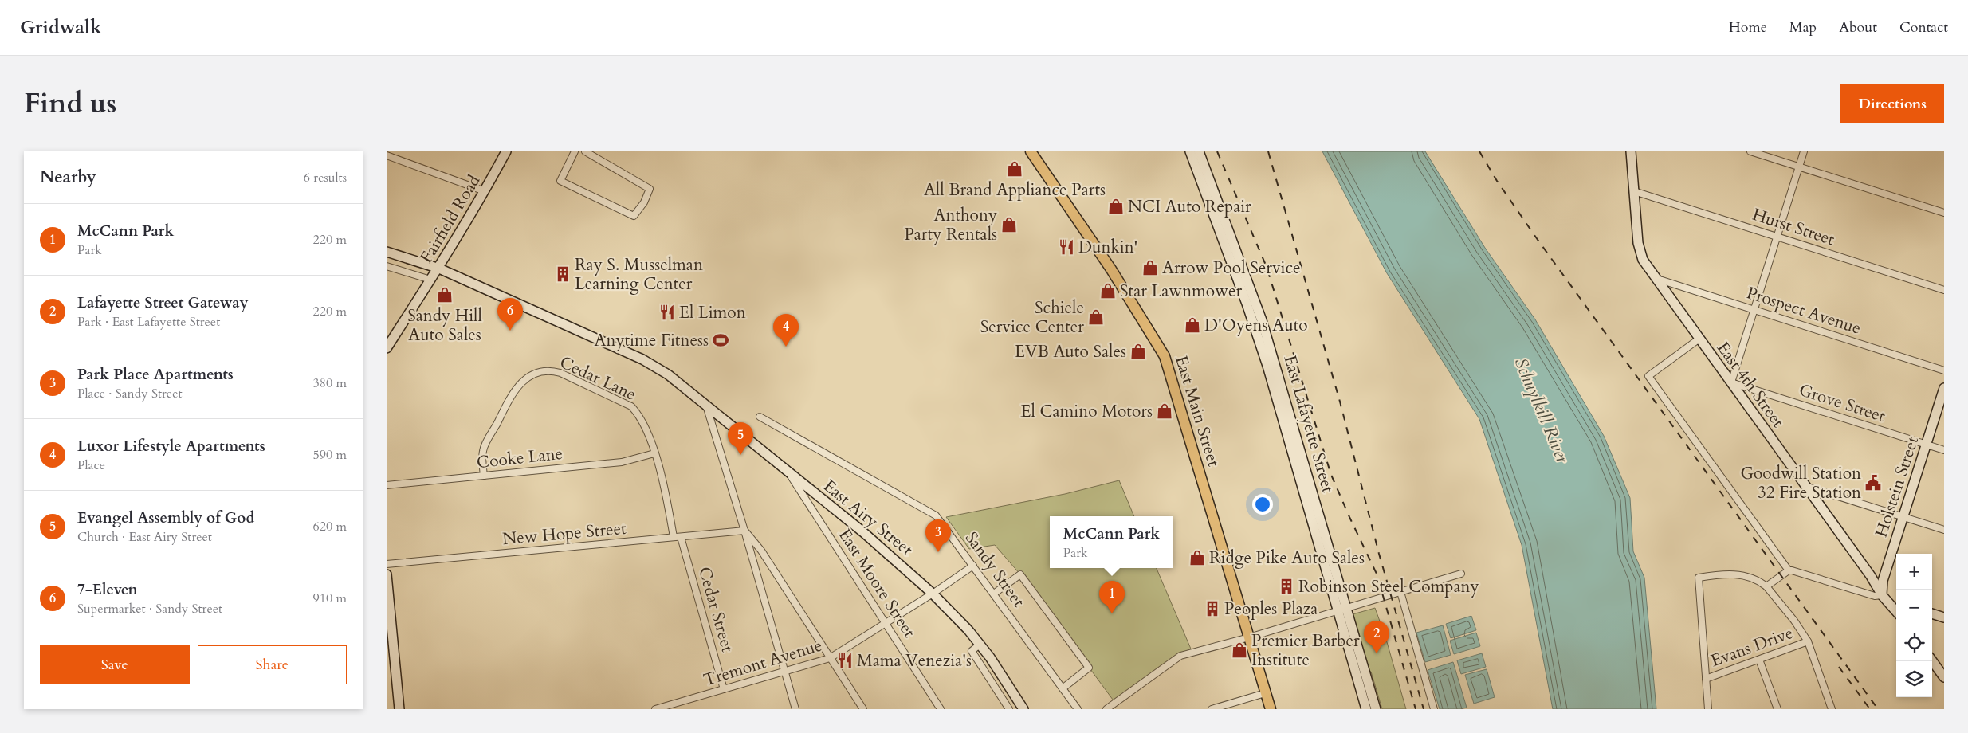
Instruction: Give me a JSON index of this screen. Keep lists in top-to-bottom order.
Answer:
{
  "streets": {
    "main road": ["East Main Street"],
    "street": [
      "Fairfield Road",
      "Hurst Street",
      "Prospect Avenue",
      "Cedar Lane",
      "East 4th Street",
      "Grove Street",
      "East Lafayette Street",
      "Cooke Lane",
      "Holstein Street",
      "East Airy Street",
      "New Hope Street",
      "Sandy Street",
      "East Moore Street",
      "Cedar Street",
      "Evans Drive",
      "Tremont Avenue"
    ]
  },
  "crossings": [
    ["Hurst Street", "East 4th Street"],
    ["Prospect Avenue", "East 4th Street"],
    ["Cedar Lane", "Cooke Lane"],
    ["Cedar Lane", "New Hope Street"],
    ["East 4th Street", "Grove Street"],
    ["East 4th Street", "Holstein Street"],
    ["Grove Street", "Holstein Street"],
    ["East Airy Street", "East Moore Street"],
    ["East Airy Street", "Tremont Avenue"],
    ["New Hope Street", "Cedar Street"],
    ["Sandy Street", "Tremont Avenue"],
    ["East Moore Street", "Tremont Avenue"],
    ["Cedar Street", "Tremont Avenue"]
  ],
  "water": ["Schuylkill River"],
  "places": {
    "shop": [
      "All Brand Appliance Parts",
      "NCI Auto Repair",
      "Anthony Party Rentals",
      "Arrow Pool Service",
      "Star Lawnmower",
      "Sandy Hill Auto Sales",
      "Schiele Service Center",
      "D'Oyens Auto",
      "EVB Auto Sales",
      "El Camino Motors",
      "Ridge Pike Auto Sales",
      "Premier Barber Institute"
    ],
    "restaurant": ["Dunkin'", "El Limon", "Mama Venezia's"],
    "building": ["Ray S. Musselman Learning Center", "Robinson Steel Company", "Peoples Plaza"],
    "sports": ["Anytime Fitness"],
    "public building": ["Goodwill Station 32 Fire Station"]
  },
  "page": {
    "header": "Gridwalk",
    "nav": [
      "Home",
      "Map",
      "About",
      "Contact"
    ],
    "title": "Find us",
    "buttons": [
      "Directions",
      ["Save", "Share"]
    ],
    "heading": ["Nearby", "6 results"],
    "list": [
      {
        "mark": "1",
        "name": "McCann Park",
        "note": "Park",
        "value": "220 m"
      },
      {
        "mark": "2",
        "name": "Lafayette Street Gateway",
        "note": "Park · East Lafayette Street",
        "value": "220 m"
      },
      {
        "mark": "3",
        "name": "Park Place Apartments",
        "note": "Place · Sandy Street",
        "value": "380 m"
      },
      {
        "mark": "4",
        "name": "Luxor Lifestyle Apartments",
        "note": "Place",
        "value": "590 m"
      },
      {
        "mark": "5",
        "name": "Evangel Assembly of God",
        "note": "Church · East Airy Street",
        "value": "620 m"
      },
      {
        "mark": "6",
        "name": "7-Eleven",
        "note": "Supermarket · Sandy Street",
        "value": "910 m"
      }
    ],
    "pins": [
      "6",
      "4",
      "5",
      "3",
      "1",
      "2"
    ],
    "popup": ["McCann Park", "Park"],
    "map_buttons": ["+", "−"]
  }
}
